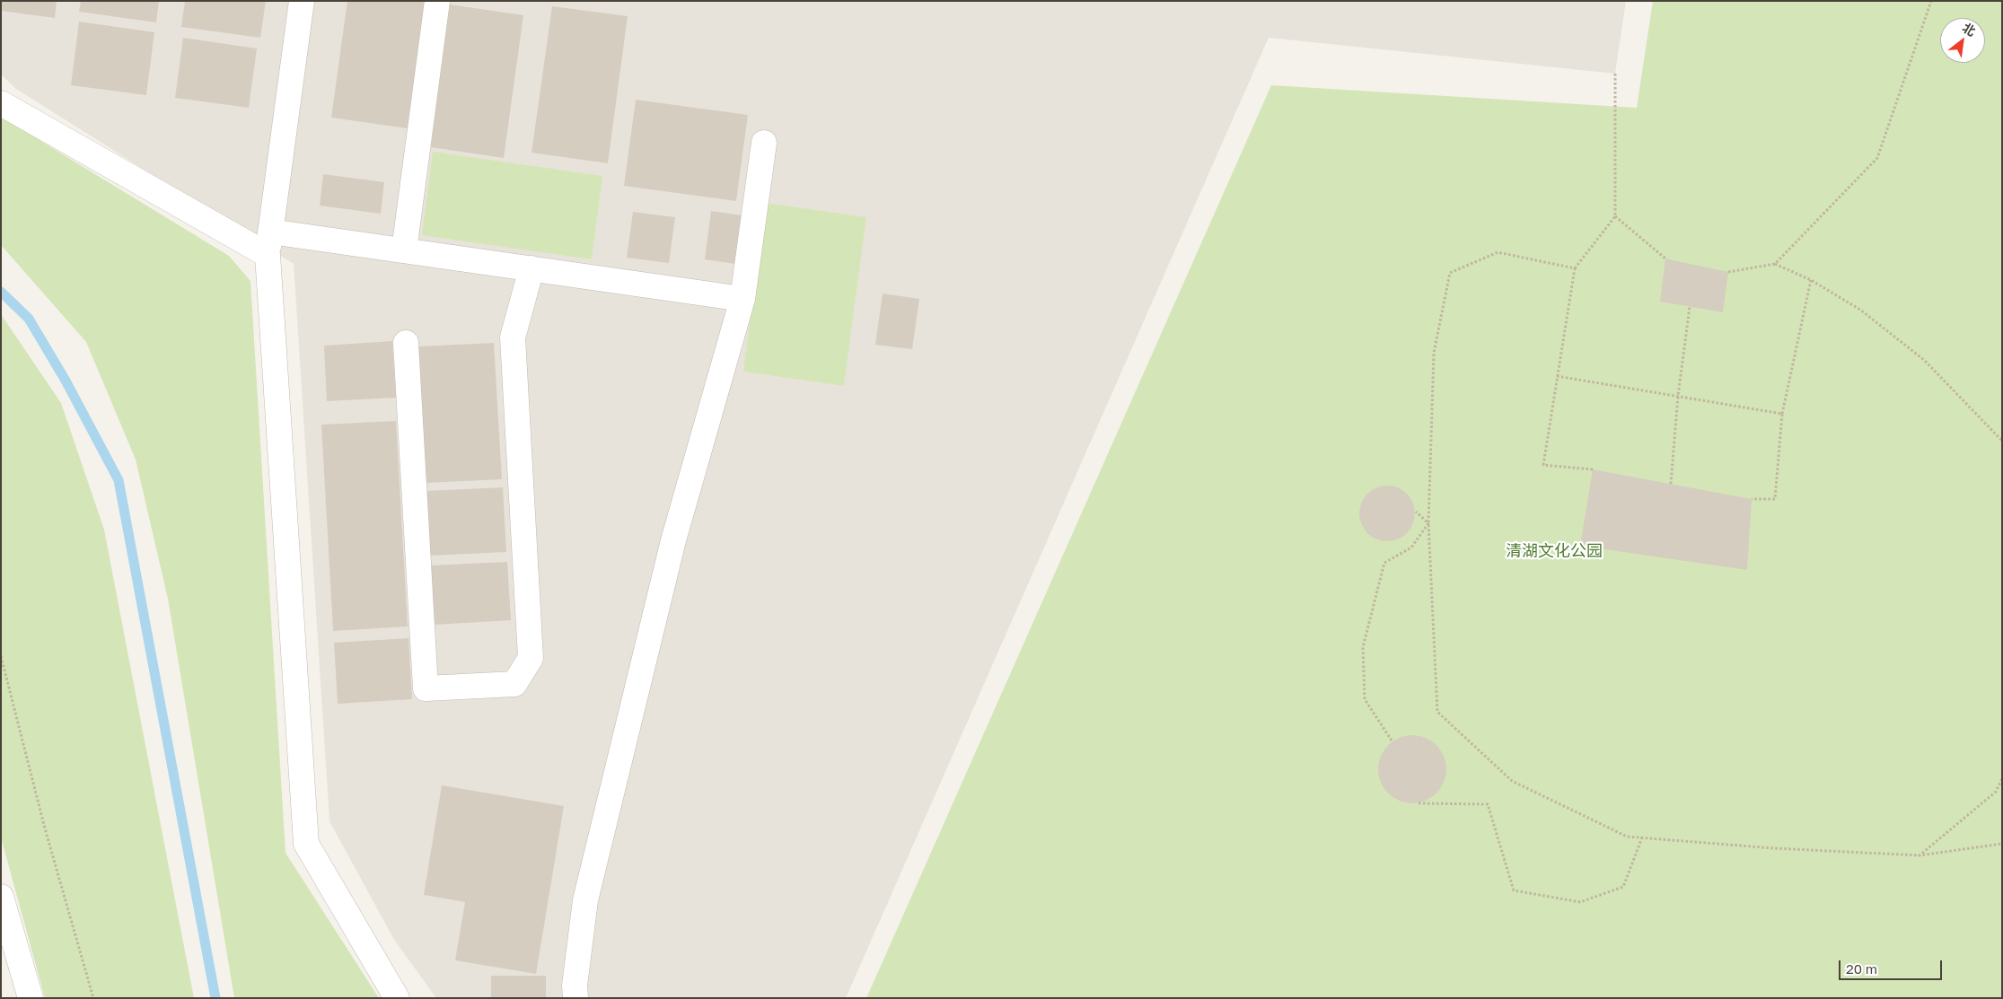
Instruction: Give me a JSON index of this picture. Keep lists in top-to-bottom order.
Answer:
{
  "parks": ["清湖文化公园"],
  "scale_bar": "20 m",
  "north": "top right"
}
